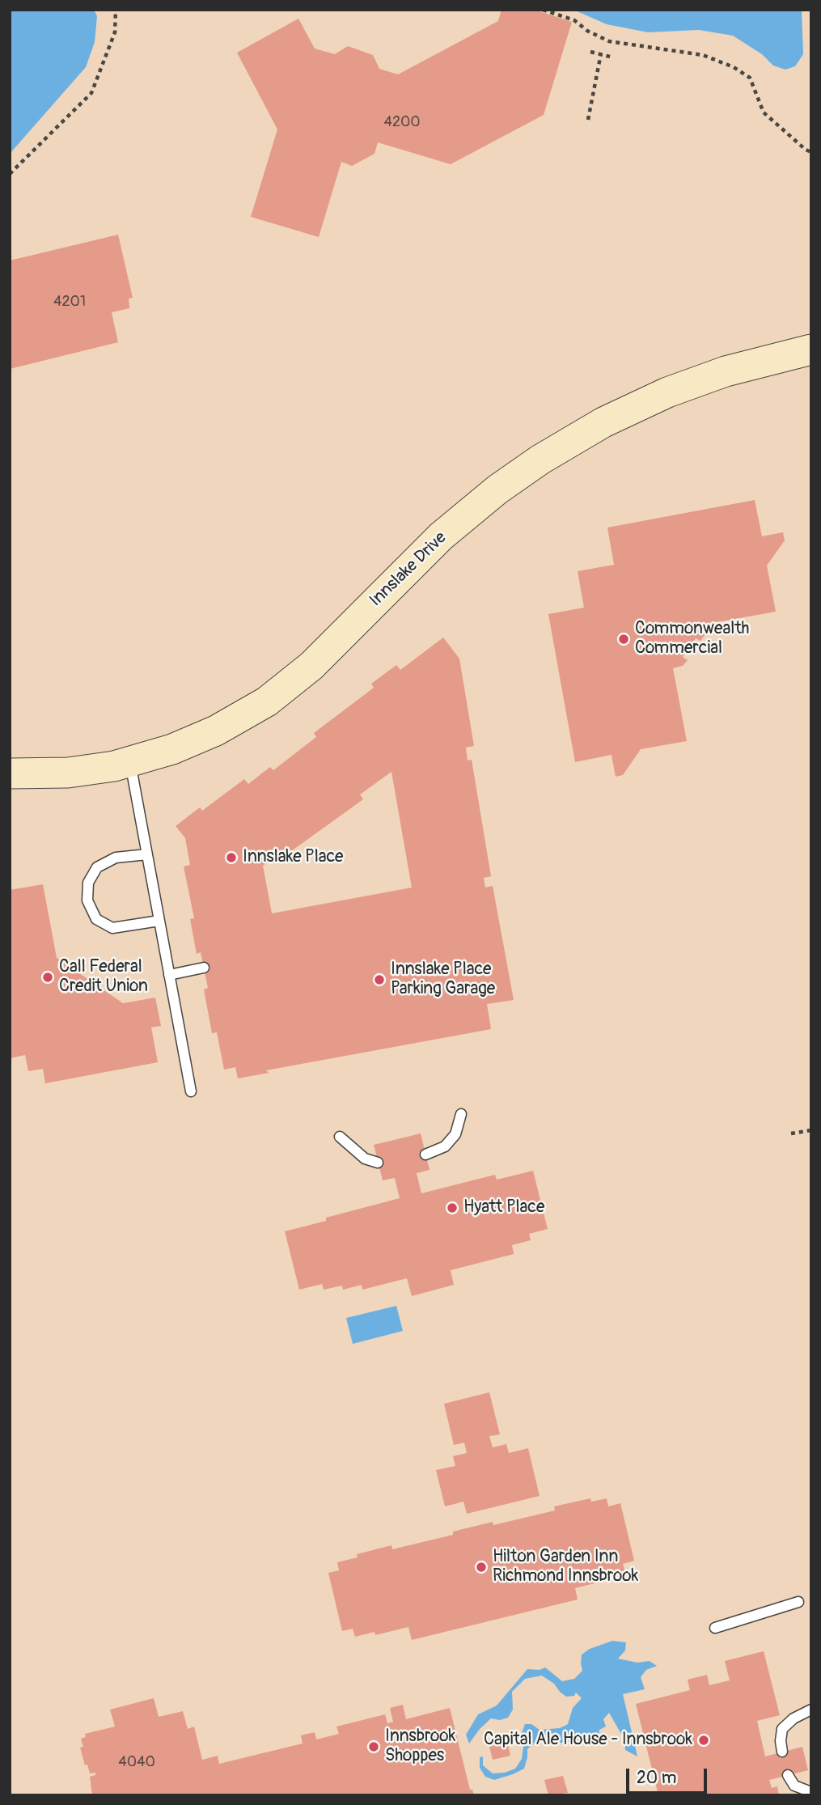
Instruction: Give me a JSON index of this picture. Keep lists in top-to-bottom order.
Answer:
{
  "streets": {
    "street": ["Innslake Drive"]
  },
  "places": [
    "Commonwealth Commercial",
    "Innslake Place",
    "Call Federal Credit Union",
    "Innslake Place Parking Garage",
    "Hyatt Place",
    "Hilton Garden Inn Richmond Innsbrook",
    "Capital Ale House - Innsbrook",
    "Innsbrook Shoppes"
  ],
  "house_numbers": ["4200", "4201", "4040"],
  "scale_bar": "20 m"
}
